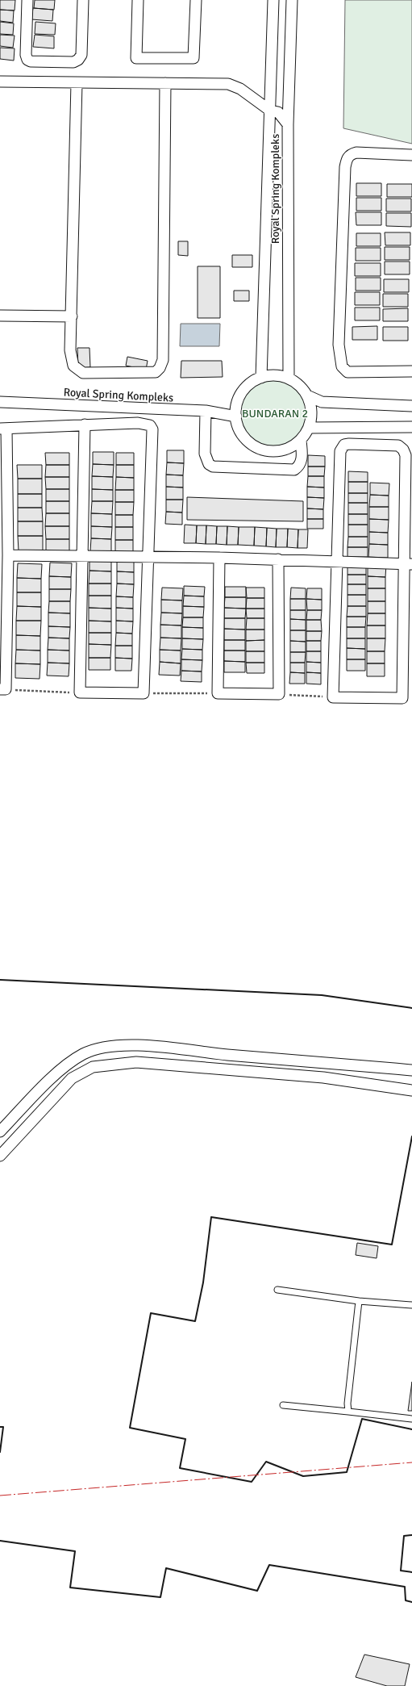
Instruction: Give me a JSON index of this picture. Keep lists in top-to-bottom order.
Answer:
{
  "streets": {
    "street": ["Royal Spring Kompleks"]
  },
  "parks": ["BUNDARAN 2"]
}
